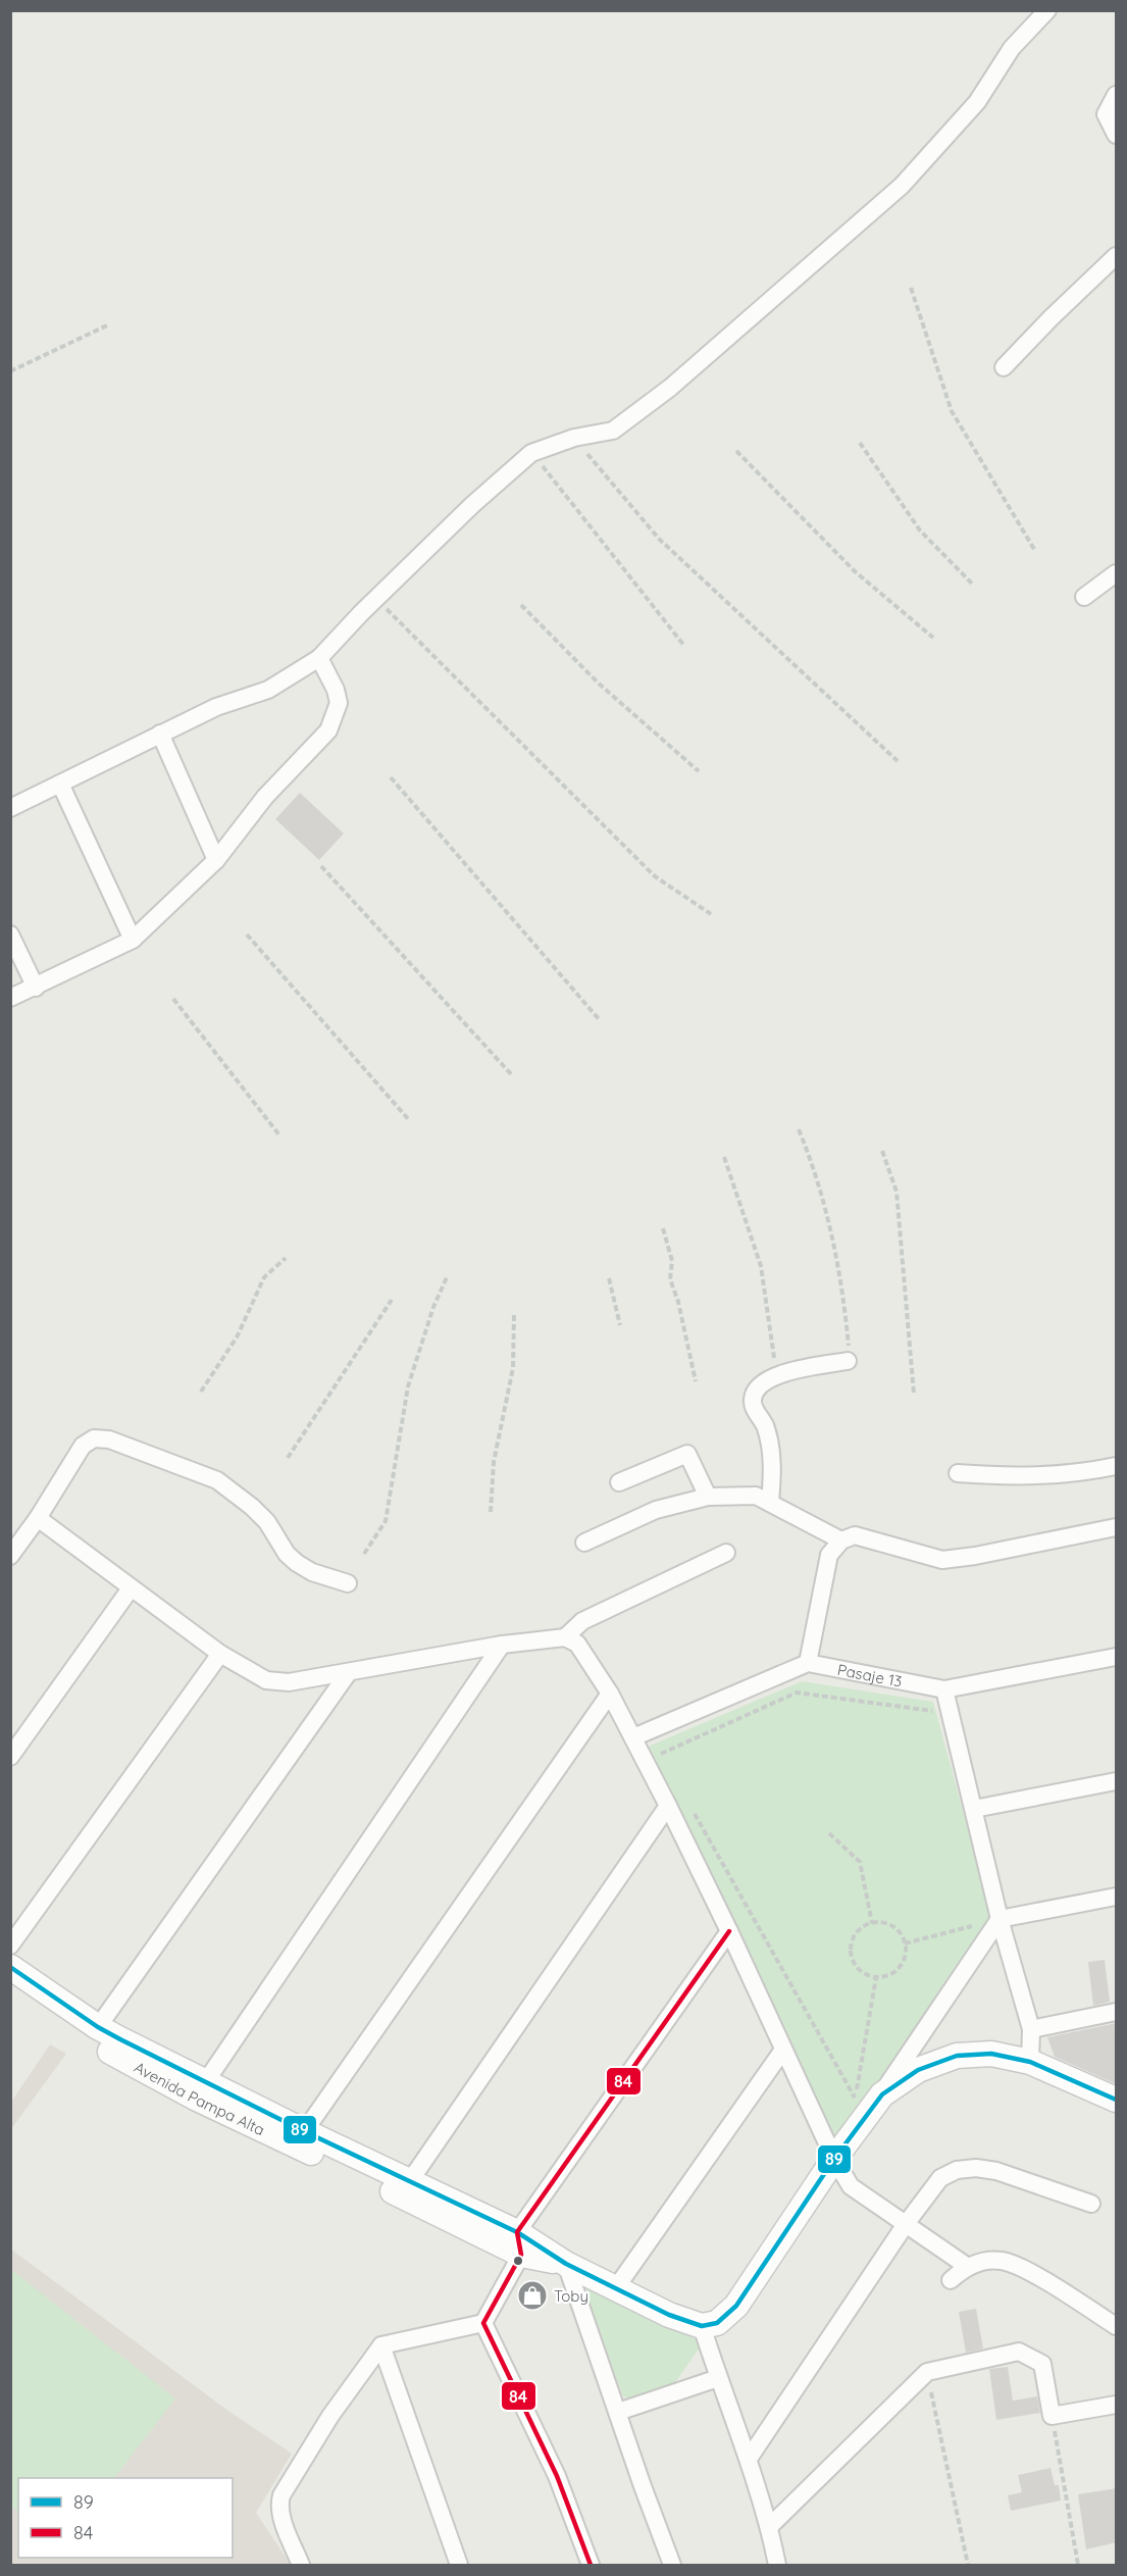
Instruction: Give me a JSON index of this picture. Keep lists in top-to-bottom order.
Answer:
{
  "streets": {
    "street": ["Pasaje 13", "Avenida Pampa Alta"]
  },
  "places": {
    "shop": ["Toby"]
  },
  "lines": ["transit line 84", "transit line 89"],
  "legend": ["89", "84"]
}
